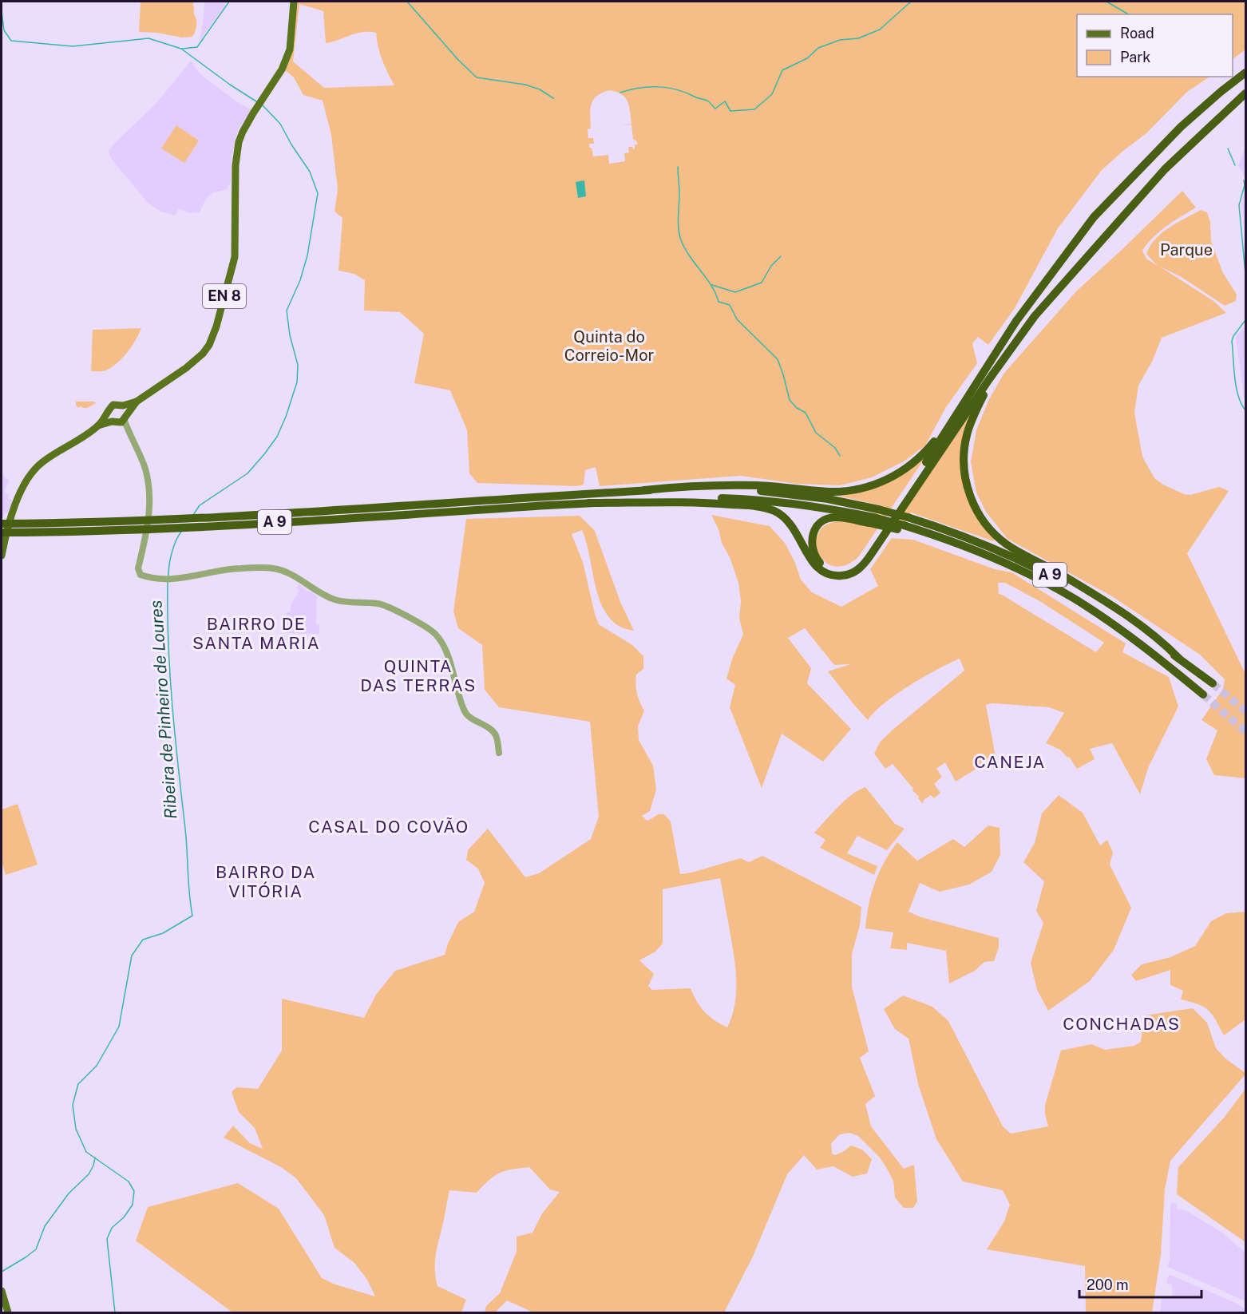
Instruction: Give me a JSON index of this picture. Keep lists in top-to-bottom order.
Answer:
{
  "streets": {
    "highway": ["A 9"],
    "main road": ["EN 8"]
  },
  "crossings": [
    ["EN 8", "A 9"]
  ],
  "districts": [
    "BAIRRO DE SANTA MARIA",
    "QUINTA DAS TERRAS",
    "CANEJA",
    "CASAL DO COVÃO",
    "BAIRRO DA VITÓRIA",
    "CONCHADAS"
  ],
  "water": ["Ribeira de Pinheiro de Loures"],
  "parks": ["Parque", "Quinta do Correio-Mor"],
  "legend": ["Road", "Park"],
  "scale_bar": "200 m"
}
